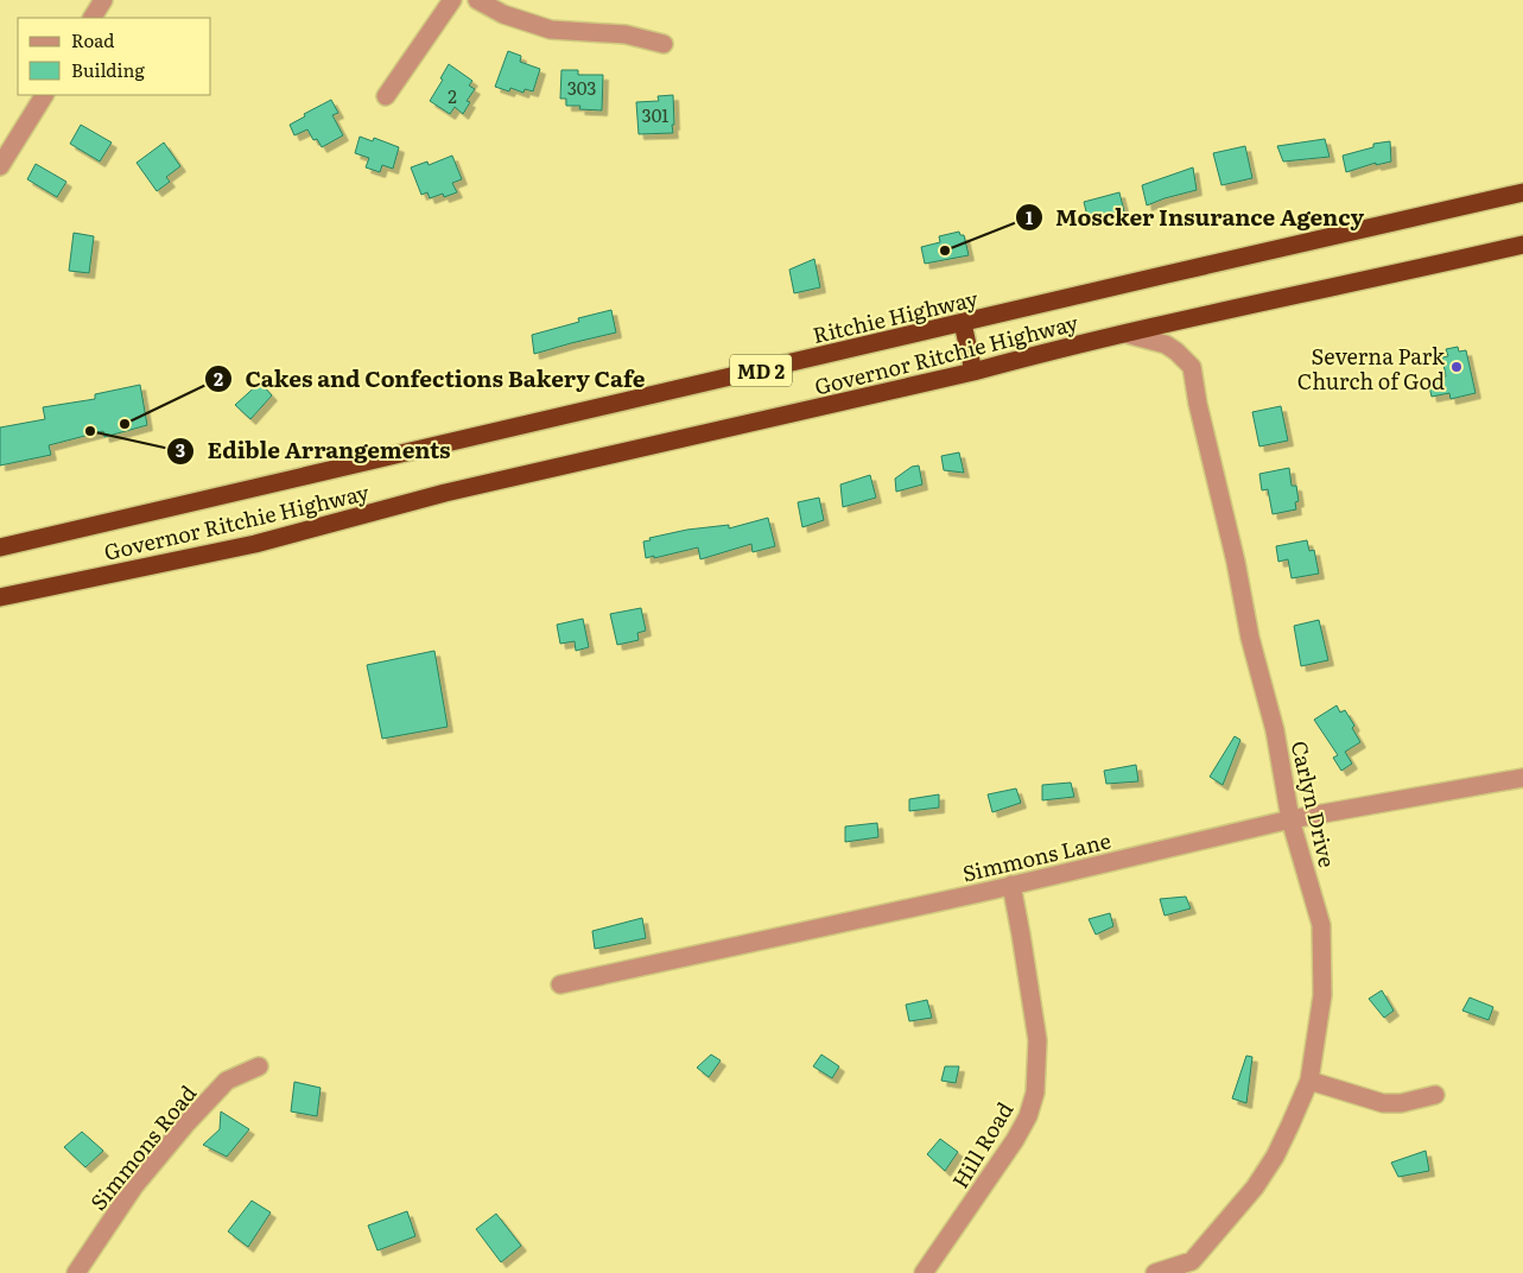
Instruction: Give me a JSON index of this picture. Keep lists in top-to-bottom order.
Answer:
{
  "streets": {
    "highway": ["Ritchie Highway", "Governor Ritchie Highway", "MD 2"],
    "street": [
      "Carlyn Drive",
      "Simmons Lane",
      "Hill Road",
      "Simmons Road"
    ]
  },
  "crossings": [
    ["Governor Ritchie Highway", "Carlyn Drive"],
    ["Carlyn Drive", "Simmons Lane"],
    ["Simmons Lane", "Hill Road"]
  ],
  "places": [
    "Moscker Insurance Agency",
    "Severna Park Church of God",
    "Cakes and Confections Bakery Cafe",
    "Edible Arrangements"
  ],
  "house_numbers": ["303", "2", "301"],
  "legend": ["Road", "Building"]
}
